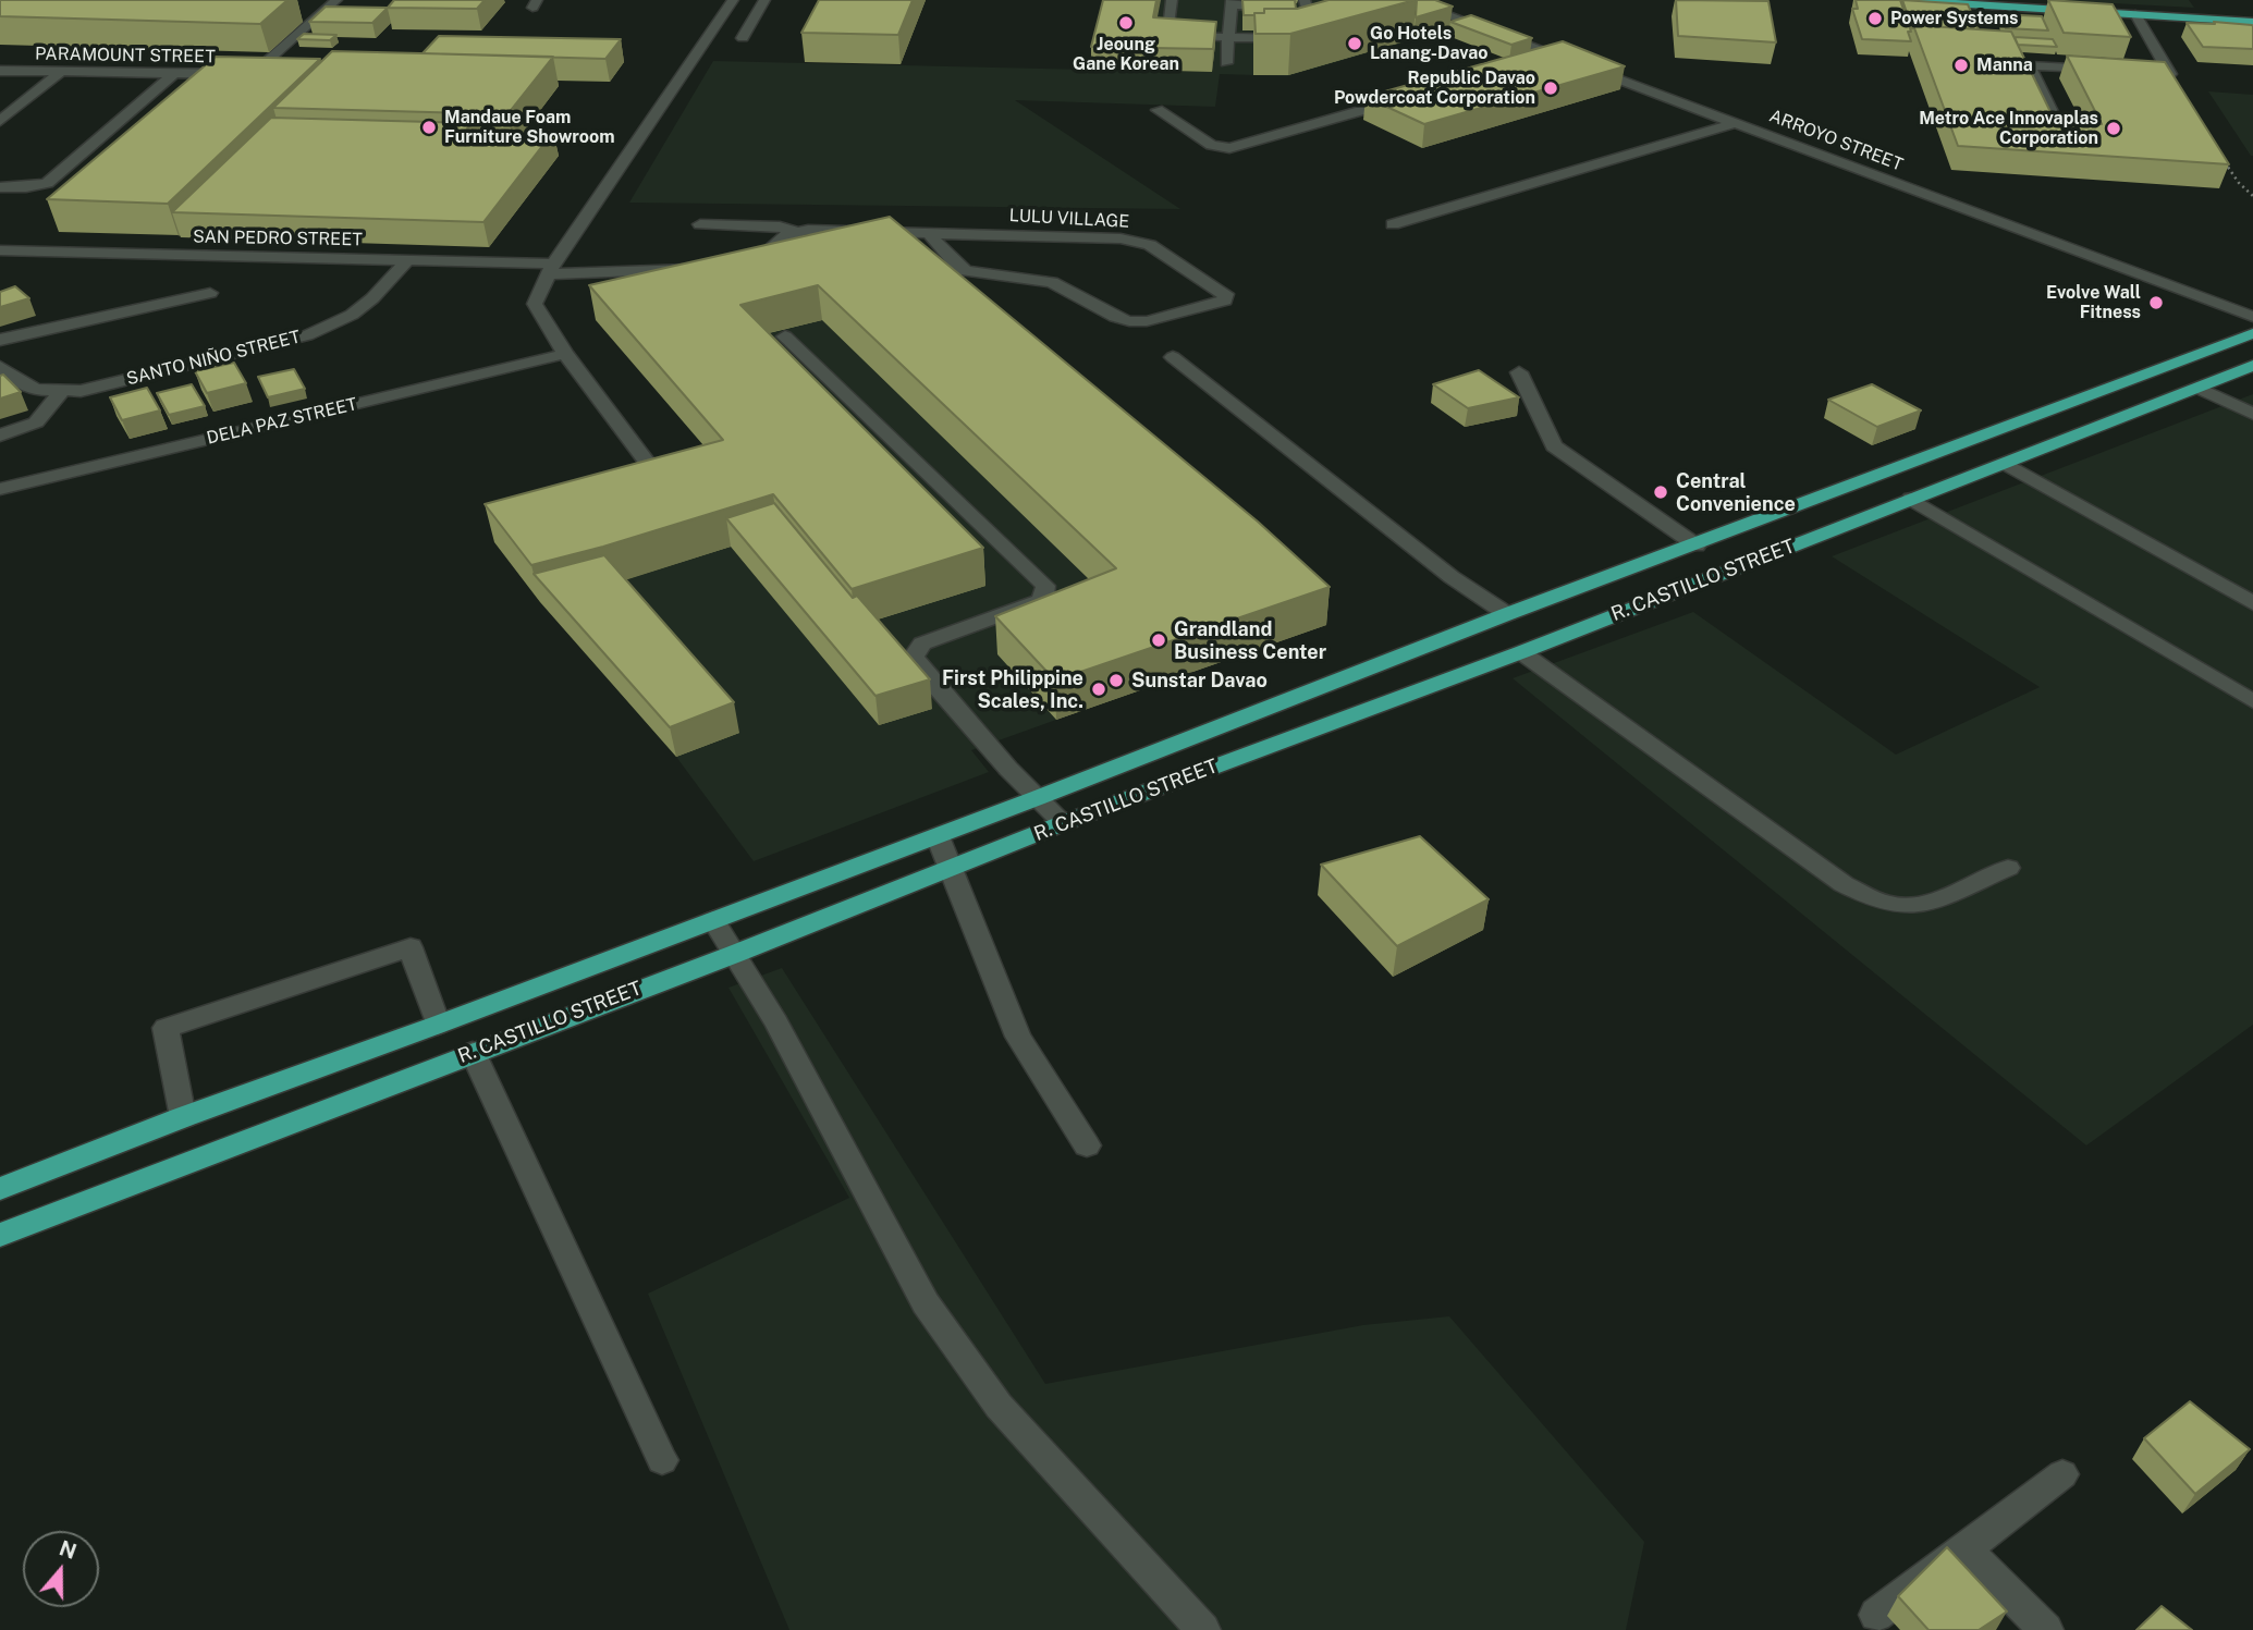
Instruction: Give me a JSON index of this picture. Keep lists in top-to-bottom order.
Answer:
{
  "streets": {
    "main road": ["R. CASTILLO STREET"],
    "street": [
      "PARAMOUNT STREET",
      "ARROYO STREET",
      "LULU VILLAGE",
      "SAN PEDRO STREET",
      "SANTO NIÑO STREET",
      "DELA PAZ STREET"
    ]
  },
  "crossings": [
    ["SAN PEDRO STREET", "SANTO NIÑO STREET"]
  ],
  "places": [
    "Power Systems",
    "Jeoung Gane Korean",
    "Go Hotels Lanang-Davao",
    "Manna",
    "Republic Davao Powdercoat Corporation",
    "Mandaue Foam Furniture Showroom",
    "Metro Ace Innovaplas Corporation",
    "Evolve Wall Fitness",
    "Central Convenience",
    "Grandland Business Center",
    "Sunstar Davao",
    "First Philippine Scales, Inc."
  ],
  "north": "top"
}
